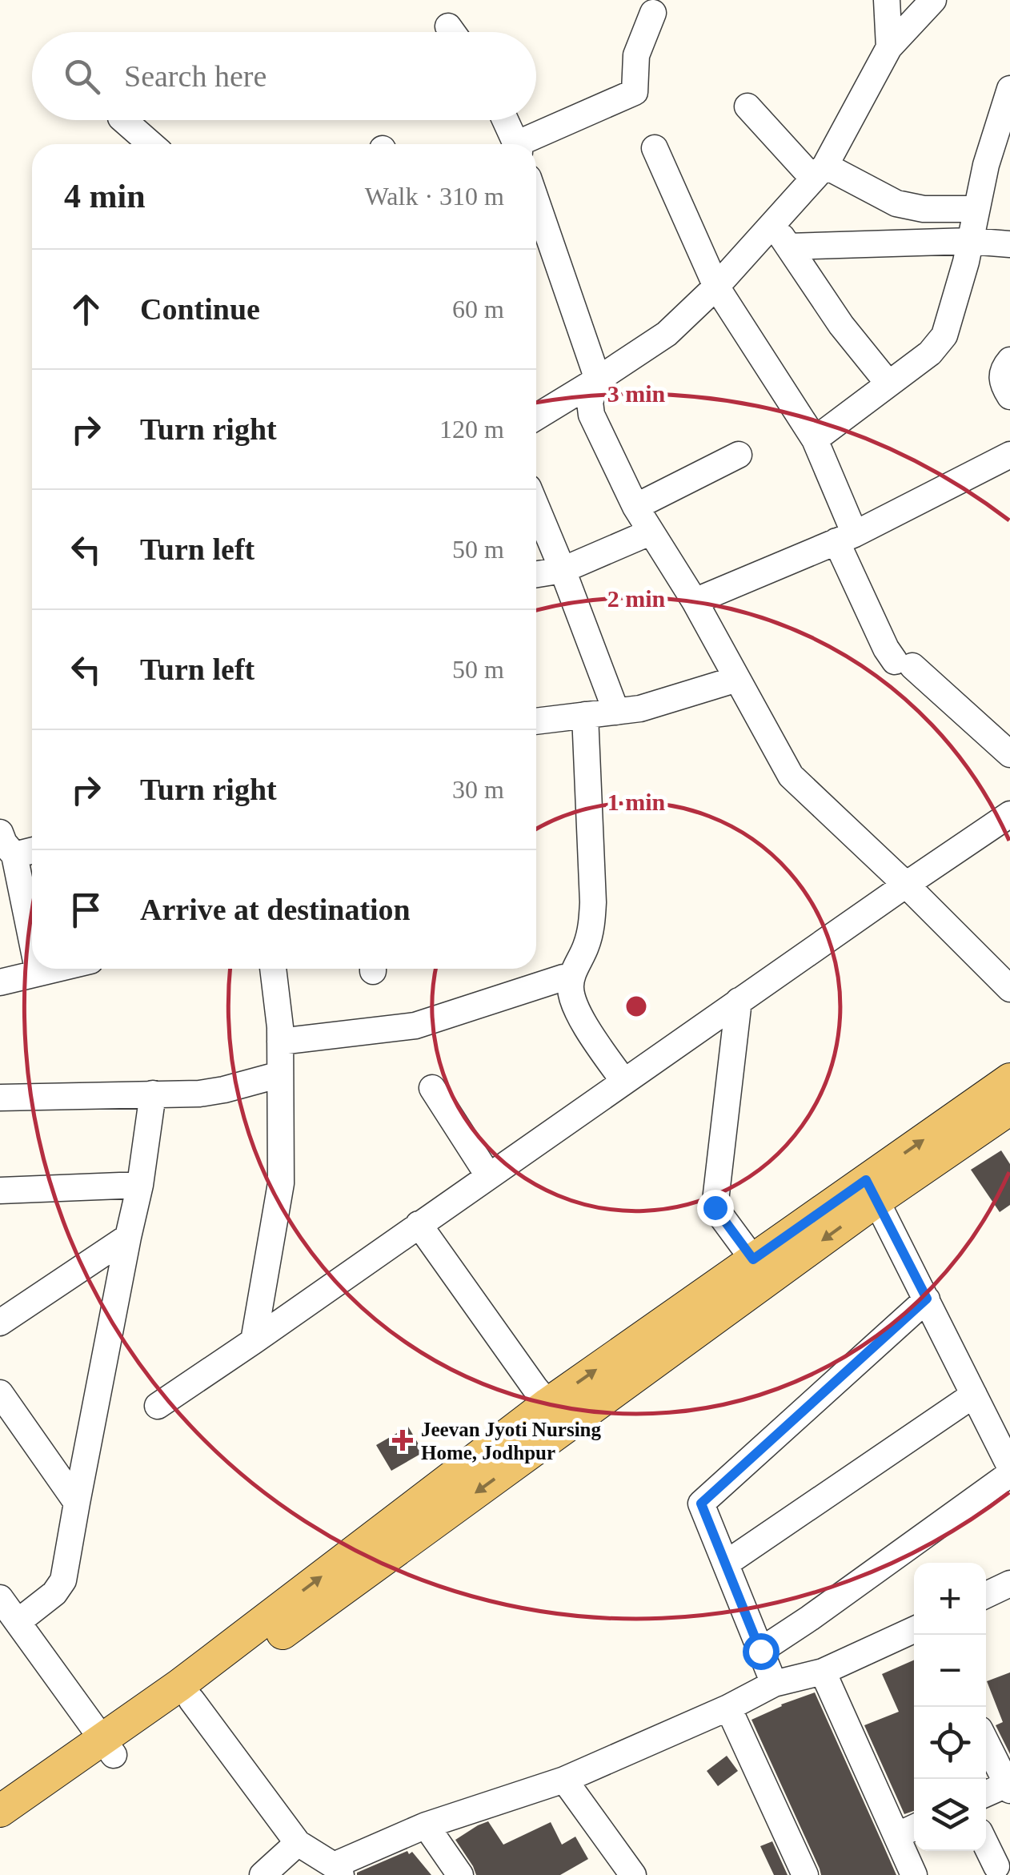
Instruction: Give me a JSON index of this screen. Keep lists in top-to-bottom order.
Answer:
{
  "places": {
    "health": ["Jeevan Jyoti Nursing Home, Jodhpur"]
  },
  "page": {
    "search": "Search here",
    "heading": ["4 min", "Walk · 310 m"],
    "list": [
      ["Continue", "60 m"],
      ["Turn right", "120 m"],
      ["Turn left", "50 m"],
      ["Turn left", "50 m"],
      ["Turn right", "30 m"],
      "Arrive at destination"
    ],
    "map_buttons": ["+", "−"]
  },
  "rings": ["3 min", "2 min", "1 min"]
}
